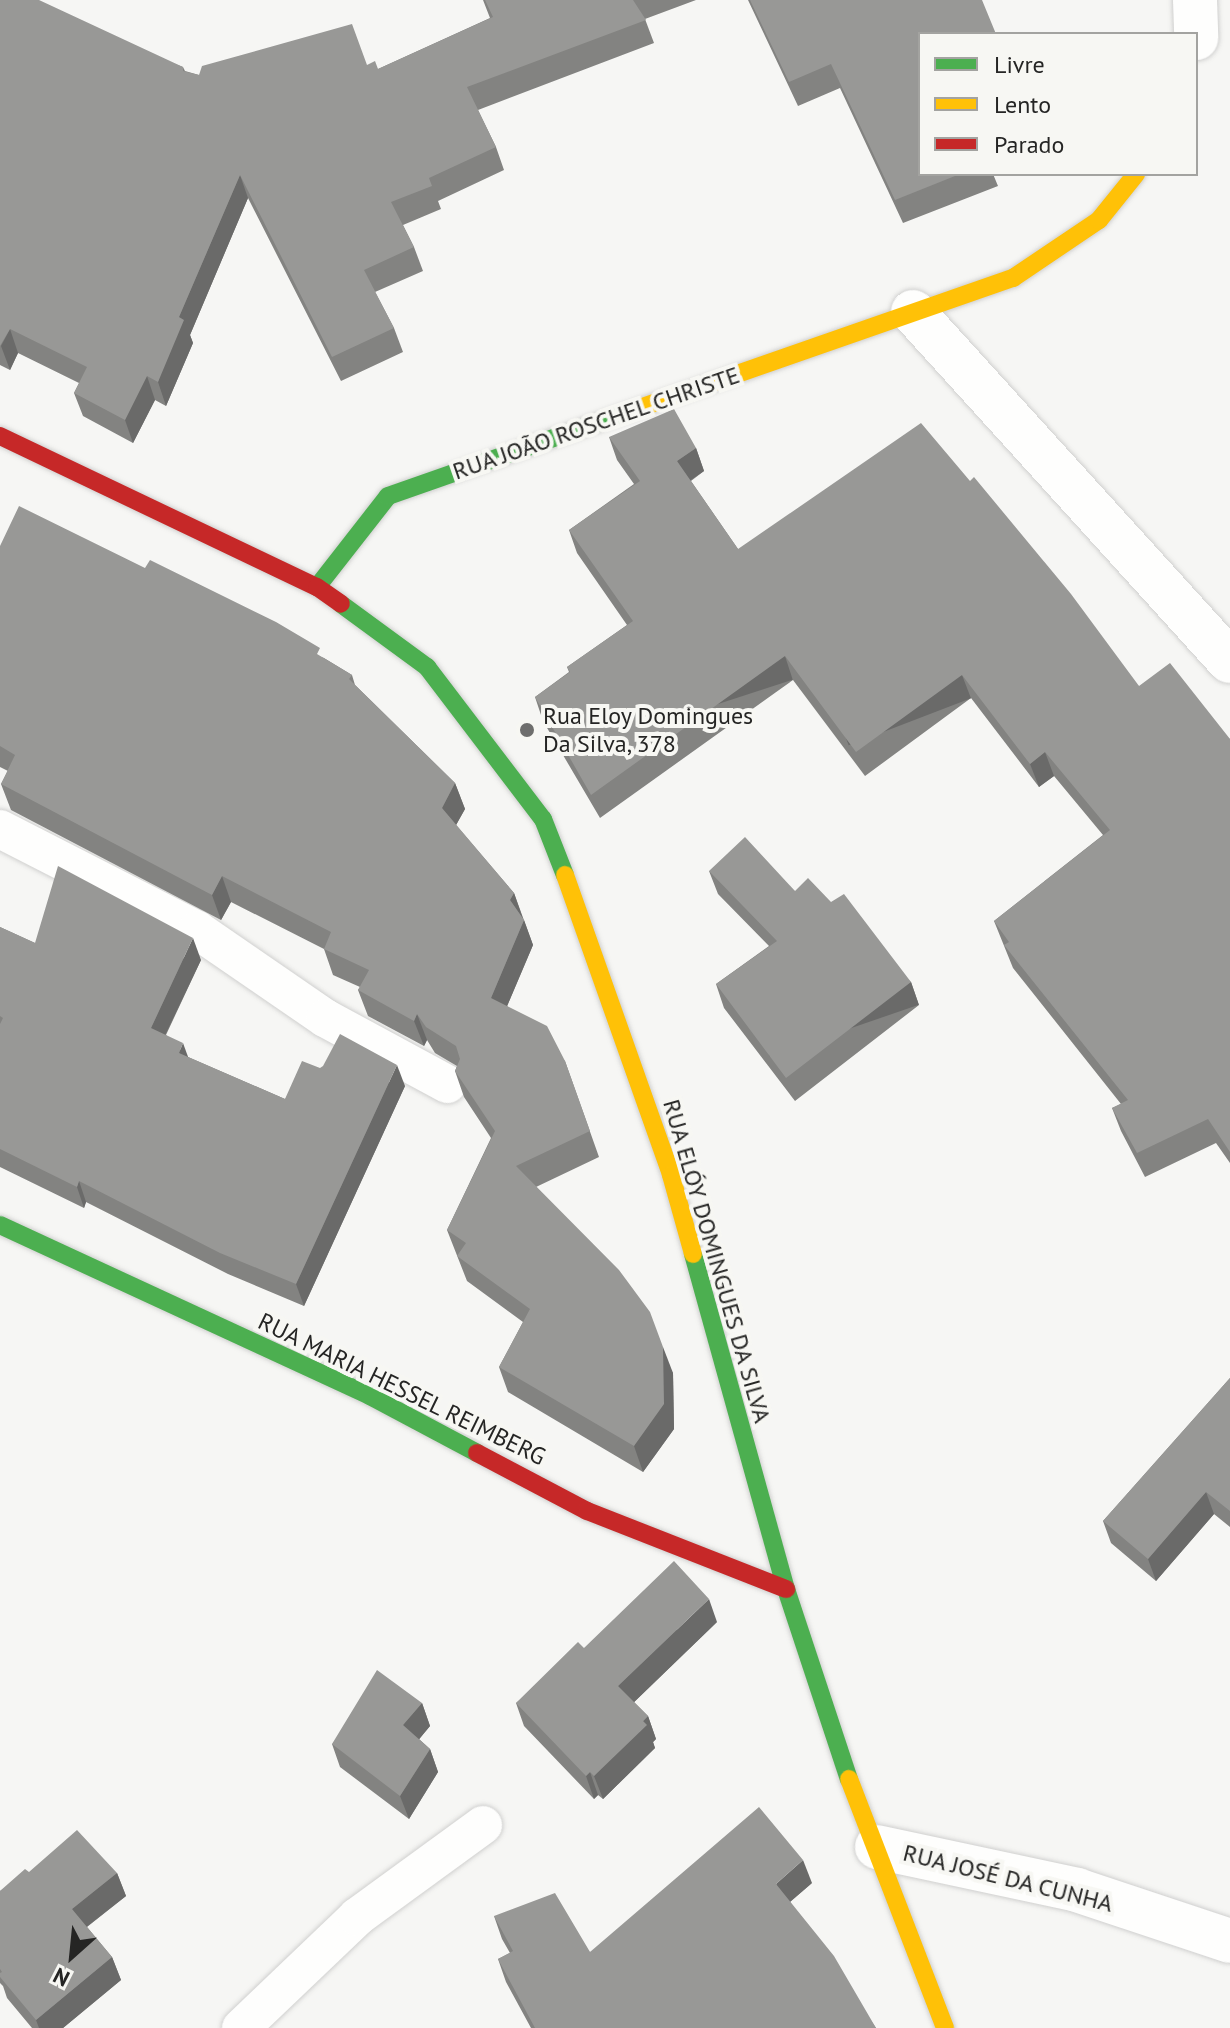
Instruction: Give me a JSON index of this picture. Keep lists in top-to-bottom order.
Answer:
{
  "streets": {
    "main road": ["RUA JOÃO ROSCHEL CHRISTE", "RUA ELÓY DOMINGUES DA SILVA", "RUA MARIA HESSEL REIMBERG"],
    "street": ["RUA JOSÉ DA CUNHA"]
  },
  "crossings": [
    ["RUA JOÃO ROSCHEL CHRISTE", "RUA ELÓY DOMINGUES DA SILVA"],
    ["RUA ELÓY DOMINGUES DA SILVA", "RUA MARIA HESSEL REIMBERG"],
    ["RUA ELÓY DOMINGUES DA SILVA", "RUA JOSÉ DA CUNHA"]
  ],
  "places": ["Rua Eloy Domingues Da Silva, 378"],
  "legend": ["Livre", "Lento", "Parado"],
  "north": "bottom left"
}
